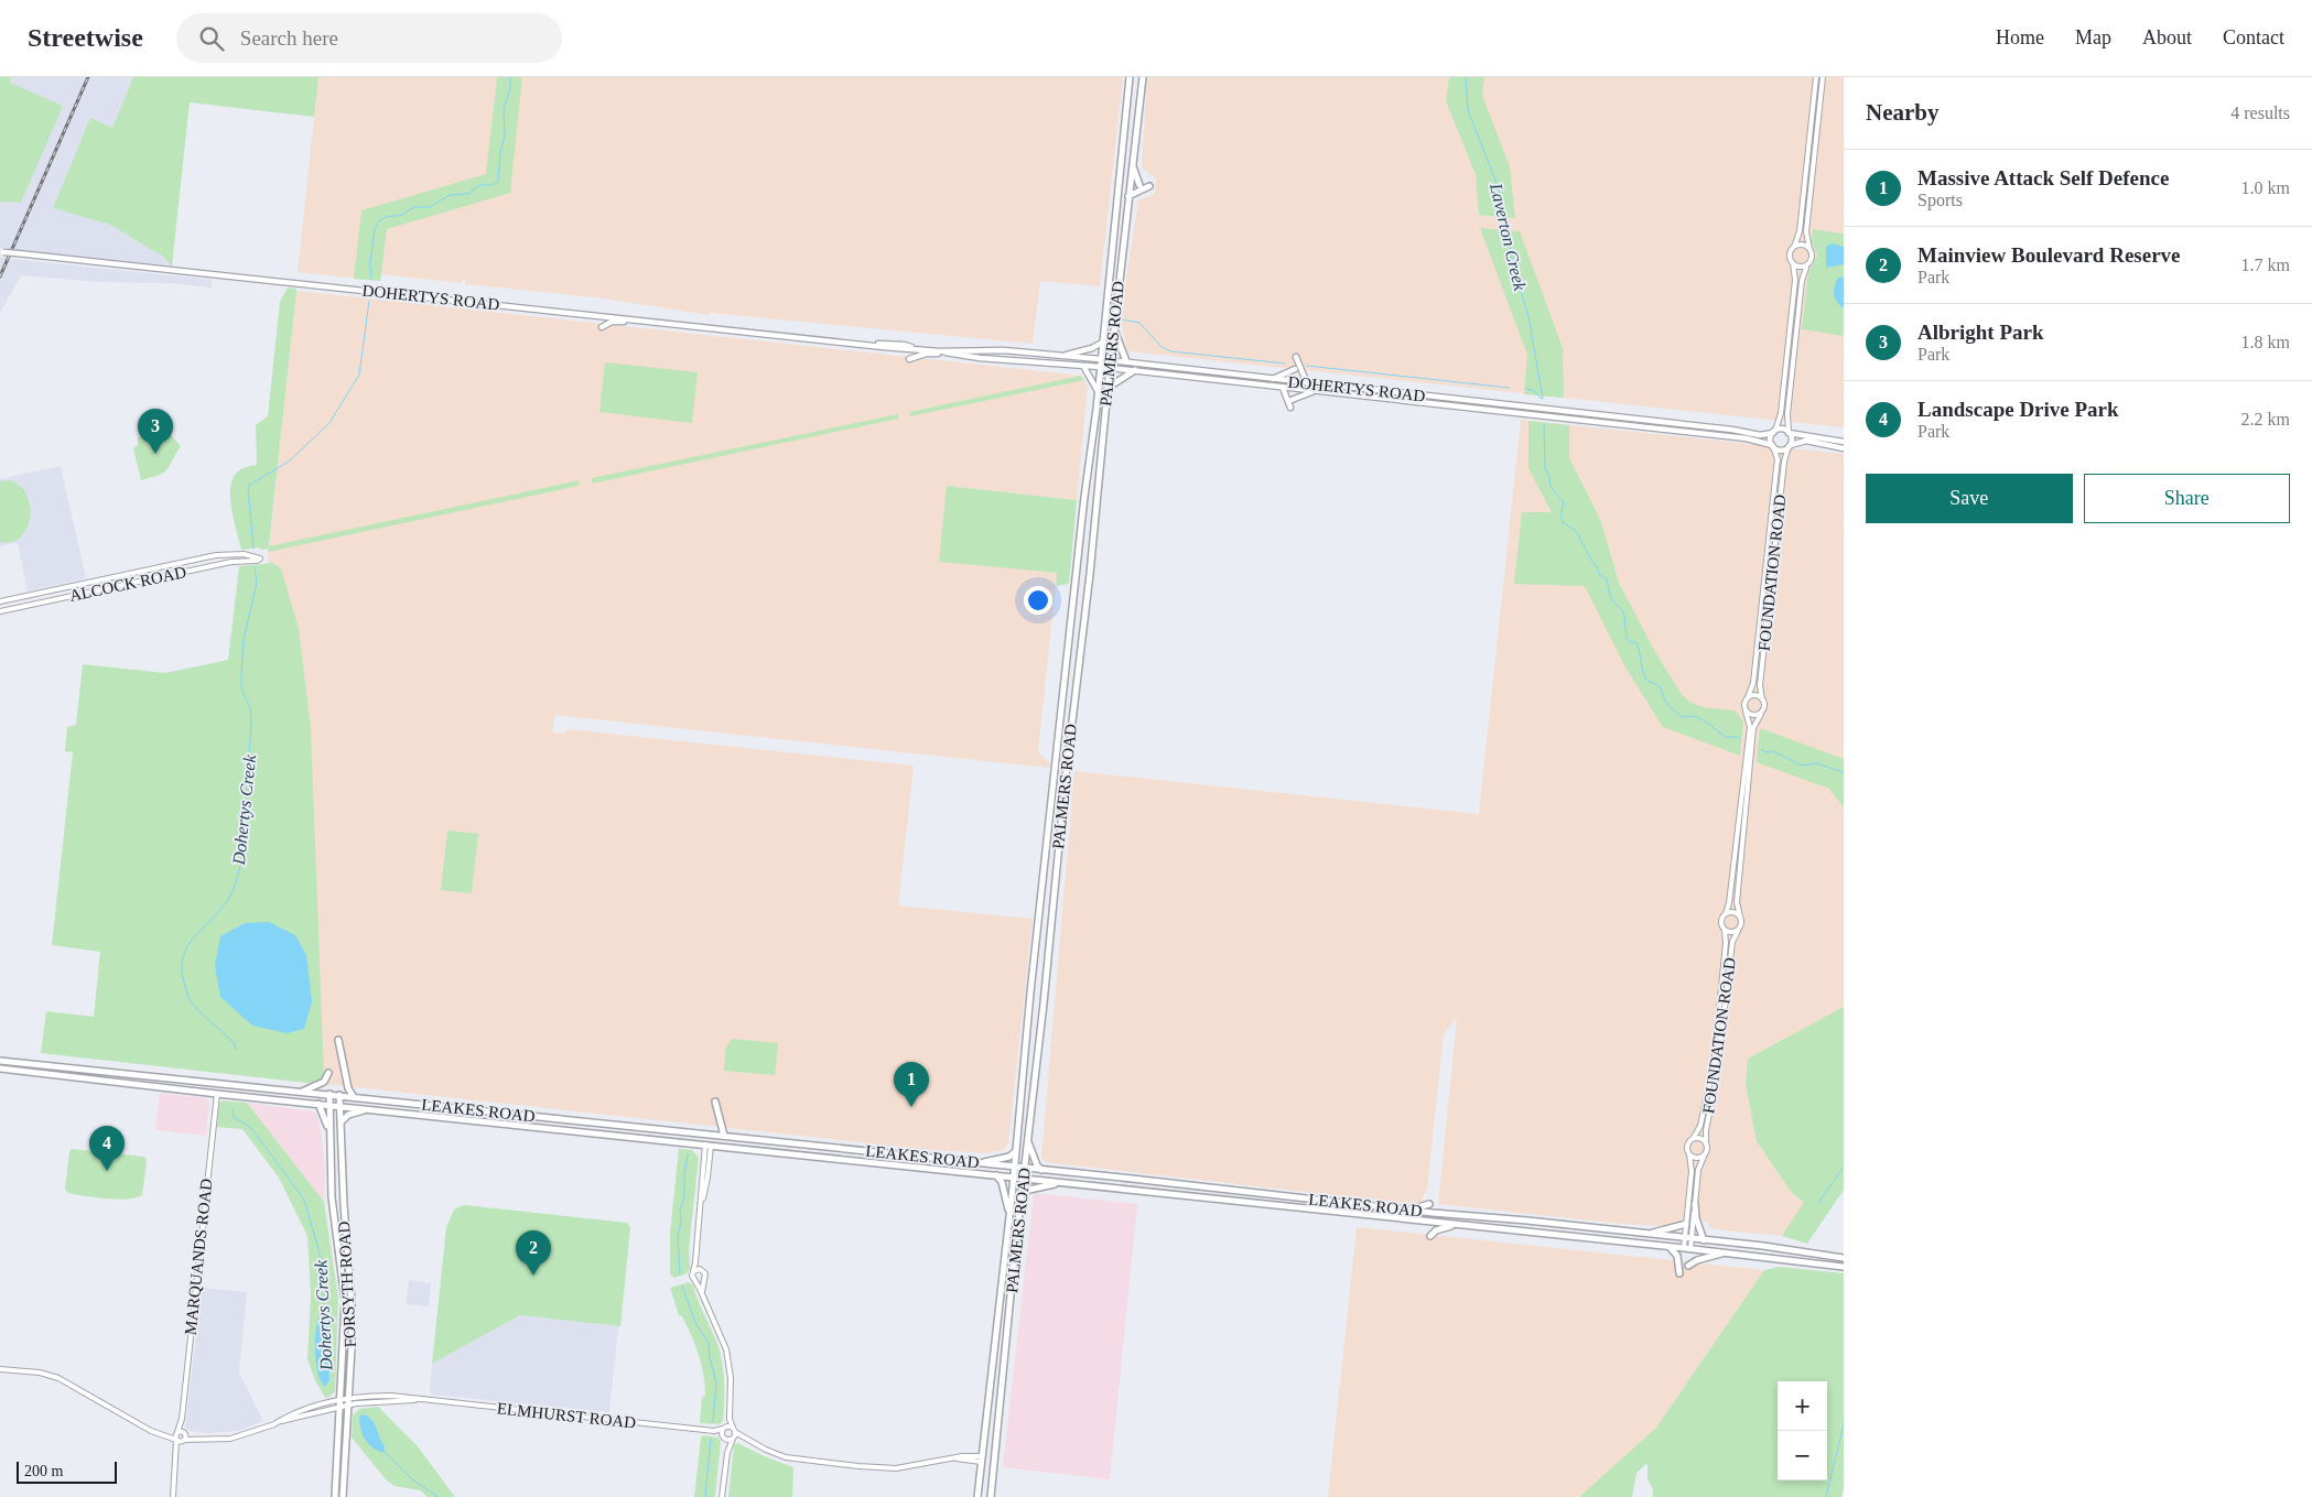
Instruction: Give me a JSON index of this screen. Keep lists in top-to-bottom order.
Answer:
{
  "streets": {
    "highway": ["PALMERS ROAD", "LEAKES ROAD", "FORSYTH ROAD"],
    "main road": ["DOHERTYS ROAD"],
    "street": [
      "FOUNDATION ROAD",
      "ALCOCK ROAD",
      "MARQUANDS ROAD",
      "ELMHURST ROAD"
    ]
  },
  "crossings": [
    ["DOHERTYS ROAD", "PALMERS ROAD"],
    ["DOHERTYS ROAD", "FOUNDATION ROAD"],
    ["PALMERS ROAD", "LEAKES ROAD"],
    ["LEAKES ROAD", "MARQUANDS ROAD"],
    ["LEAKES ROAD", "FORSYTH ROAD"],
    ["MARQUANDS ROAD", "ELMHURST ROAD"],
    ["FORSYTH ROAD", "ELMHURST ROAD"]
  ],
  "water": ["Laverton Creek", "Dohertys Creek"],
  "scale_bar": "200 m",
  "page": {
    "header": "Streetwise",
    "search": "Search here",
    "nav": [
      "Home",
      "Map",
      "About",
      "Contact"
    ],
    "heading": ["Nearby", "4 results"],
    "list": [
      {
        "mark": "1",
        "name": "Massive Attack Self Defence",
        "note": "Sports",
        "value": "1.0 km"
      },
      {
        "mark": "2",
        "name": "Mainview Boulevard Reserve",
        "note": "Park",
        "value": "1.7 km"
      },
      {
        "mark": "3",
        "name": "Albright Park",
        "note": "Park",
        "value": "1.8 km"
      },
      {
        "mark": "4",
        "name": "Landscape Drive Park",
        "note": "Park",
        "value": "2.2 km"
      }
    ],
    "pins": [
      "3",
      "1",
      "4",
      "2"
    ],
    "buttons": ["Save", "Share"],
    "map_buttons": ["+", "−"],
    "scale": "200 m"
  }
}
